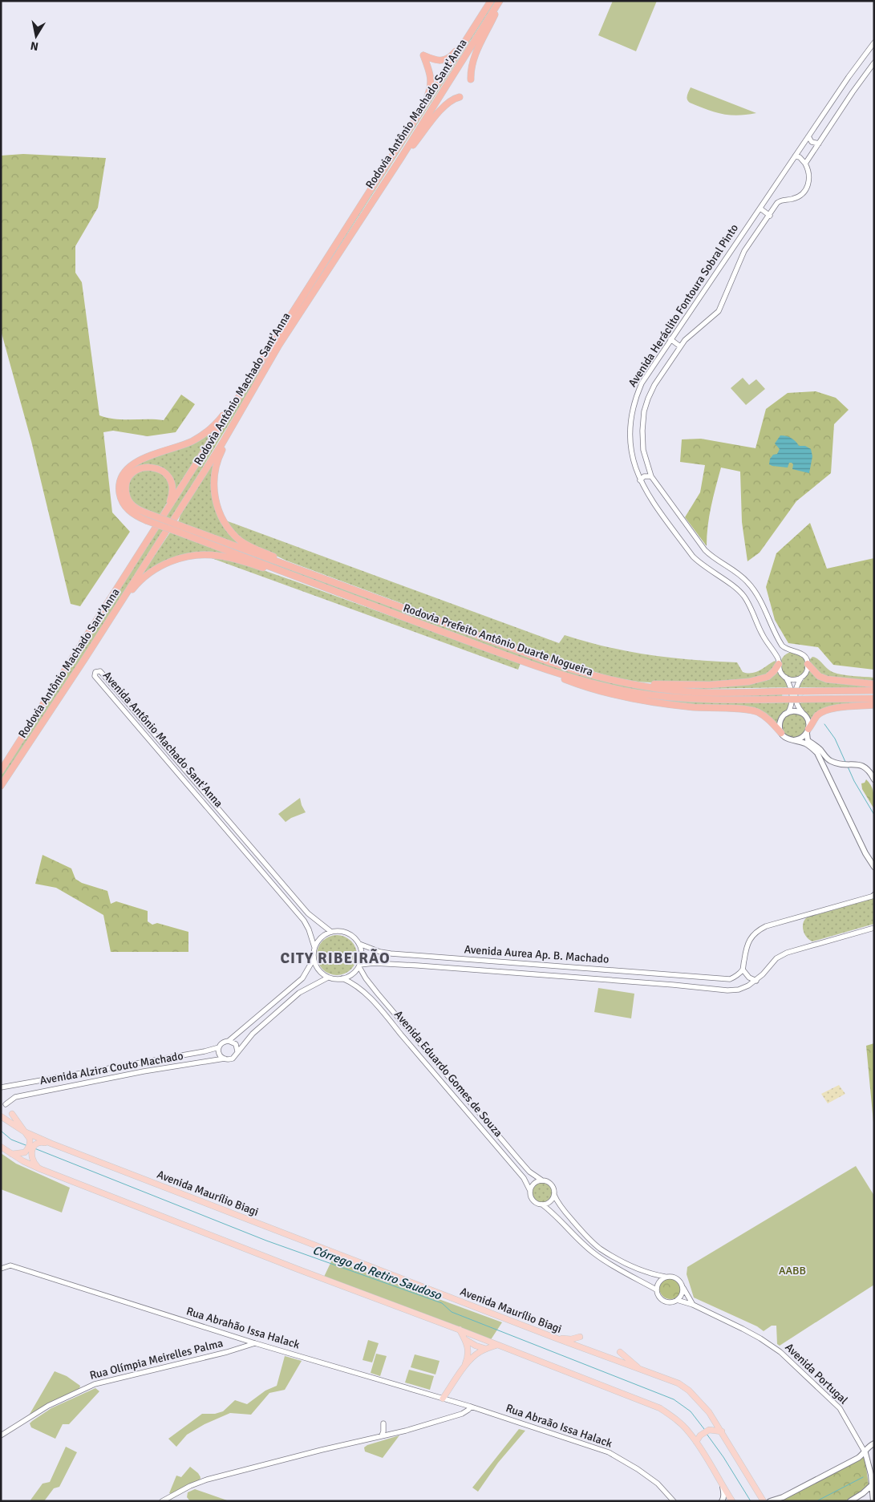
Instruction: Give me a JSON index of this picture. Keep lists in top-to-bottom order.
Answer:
{
  "streets": {
    "highway": ["Rodovia Antônio Machado Sant'Anna", "Rodovia Prefeito Antônio Duarte Nogueira"],
    "main road": ["Avenida Maurílio Biagi", "Avenida Portugal"],
    "street": [
      "Avenida Heráclito Fontoura Sobral Pinto",
      "Avenida Antônio Machado Sant'Anna",
      "Avenida Aurea Ap. B. Machado",
      "Avenida Alzira Couto Machado",
      "Avenida Eduardo Gomes de Souza",
      "Rua Abrahão Issa Halack",
      "Rua Olímpia Meirelles Palma",
      "Rua Abraão Issa Halack"
    ]
  },
  "crossings": [
    ["Rodovia Antônio Machado Sant'Anna", "Rodovia Prefeito Antônio Duarte Nogueira"],
    ["Avenida Antônio Machado Sant'Anna", "Avenida Aurea Ap. B. Machado"],
    ["Avenida Antônio Machado Sant'Anna", "Avenida Eduardo Gomes de Souza"],
    ["Avenida Aurea Ap. B. Machado", "Avenida Eduardo Gomes de Souza"],
    ["Rua Abrahão Issa Halack", "Rua Olímpia Meirelles Palma"],
    ["Rua Abrahão Issa Halack", "Rua Abraão Issa Halack"]
  ],
  "districts": ["CITY RIBEIRÃO"],
  "water": ["Córrego do Retiro Saudoso"],
  "parks": ["AABB"],
  "north": "bottom"
}
